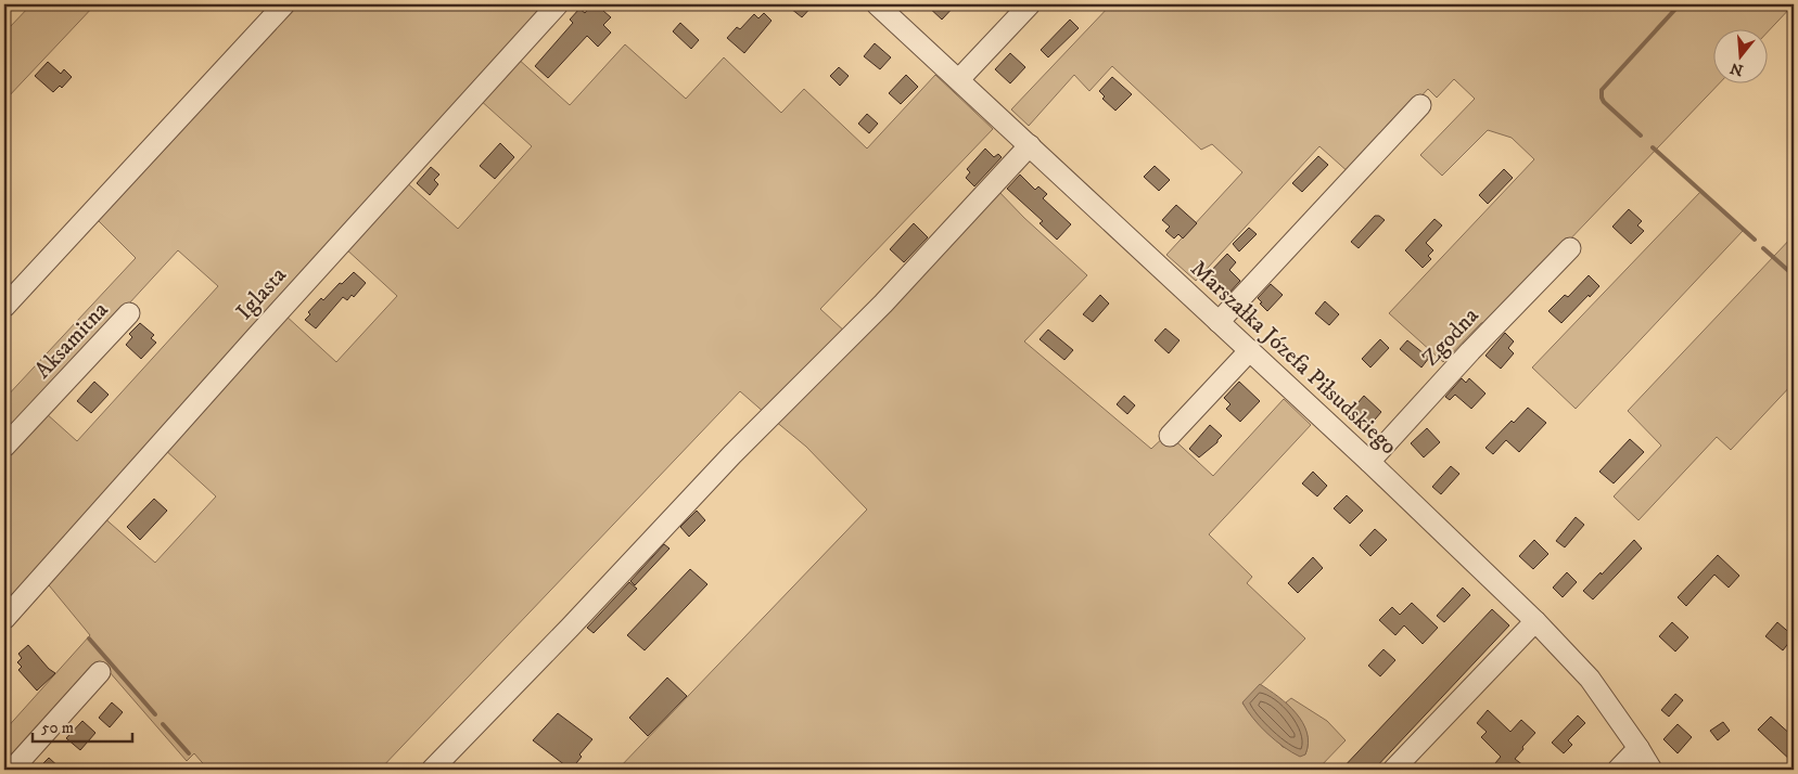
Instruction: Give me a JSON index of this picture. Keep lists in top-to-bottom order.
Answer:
{
  "streets": {
    "street": [
      "Iglasta",
      "Zgodna",
      "Aksamitna",
      "Marszałka Józefa Piłsudskiego"
    ]
  },
  "crossings": [
    ["Zgodna", "Marszałka Józefa Piłsudskiego"]
  ],
  "scale_bar": "50 m",
  "north": "bottom"
}
